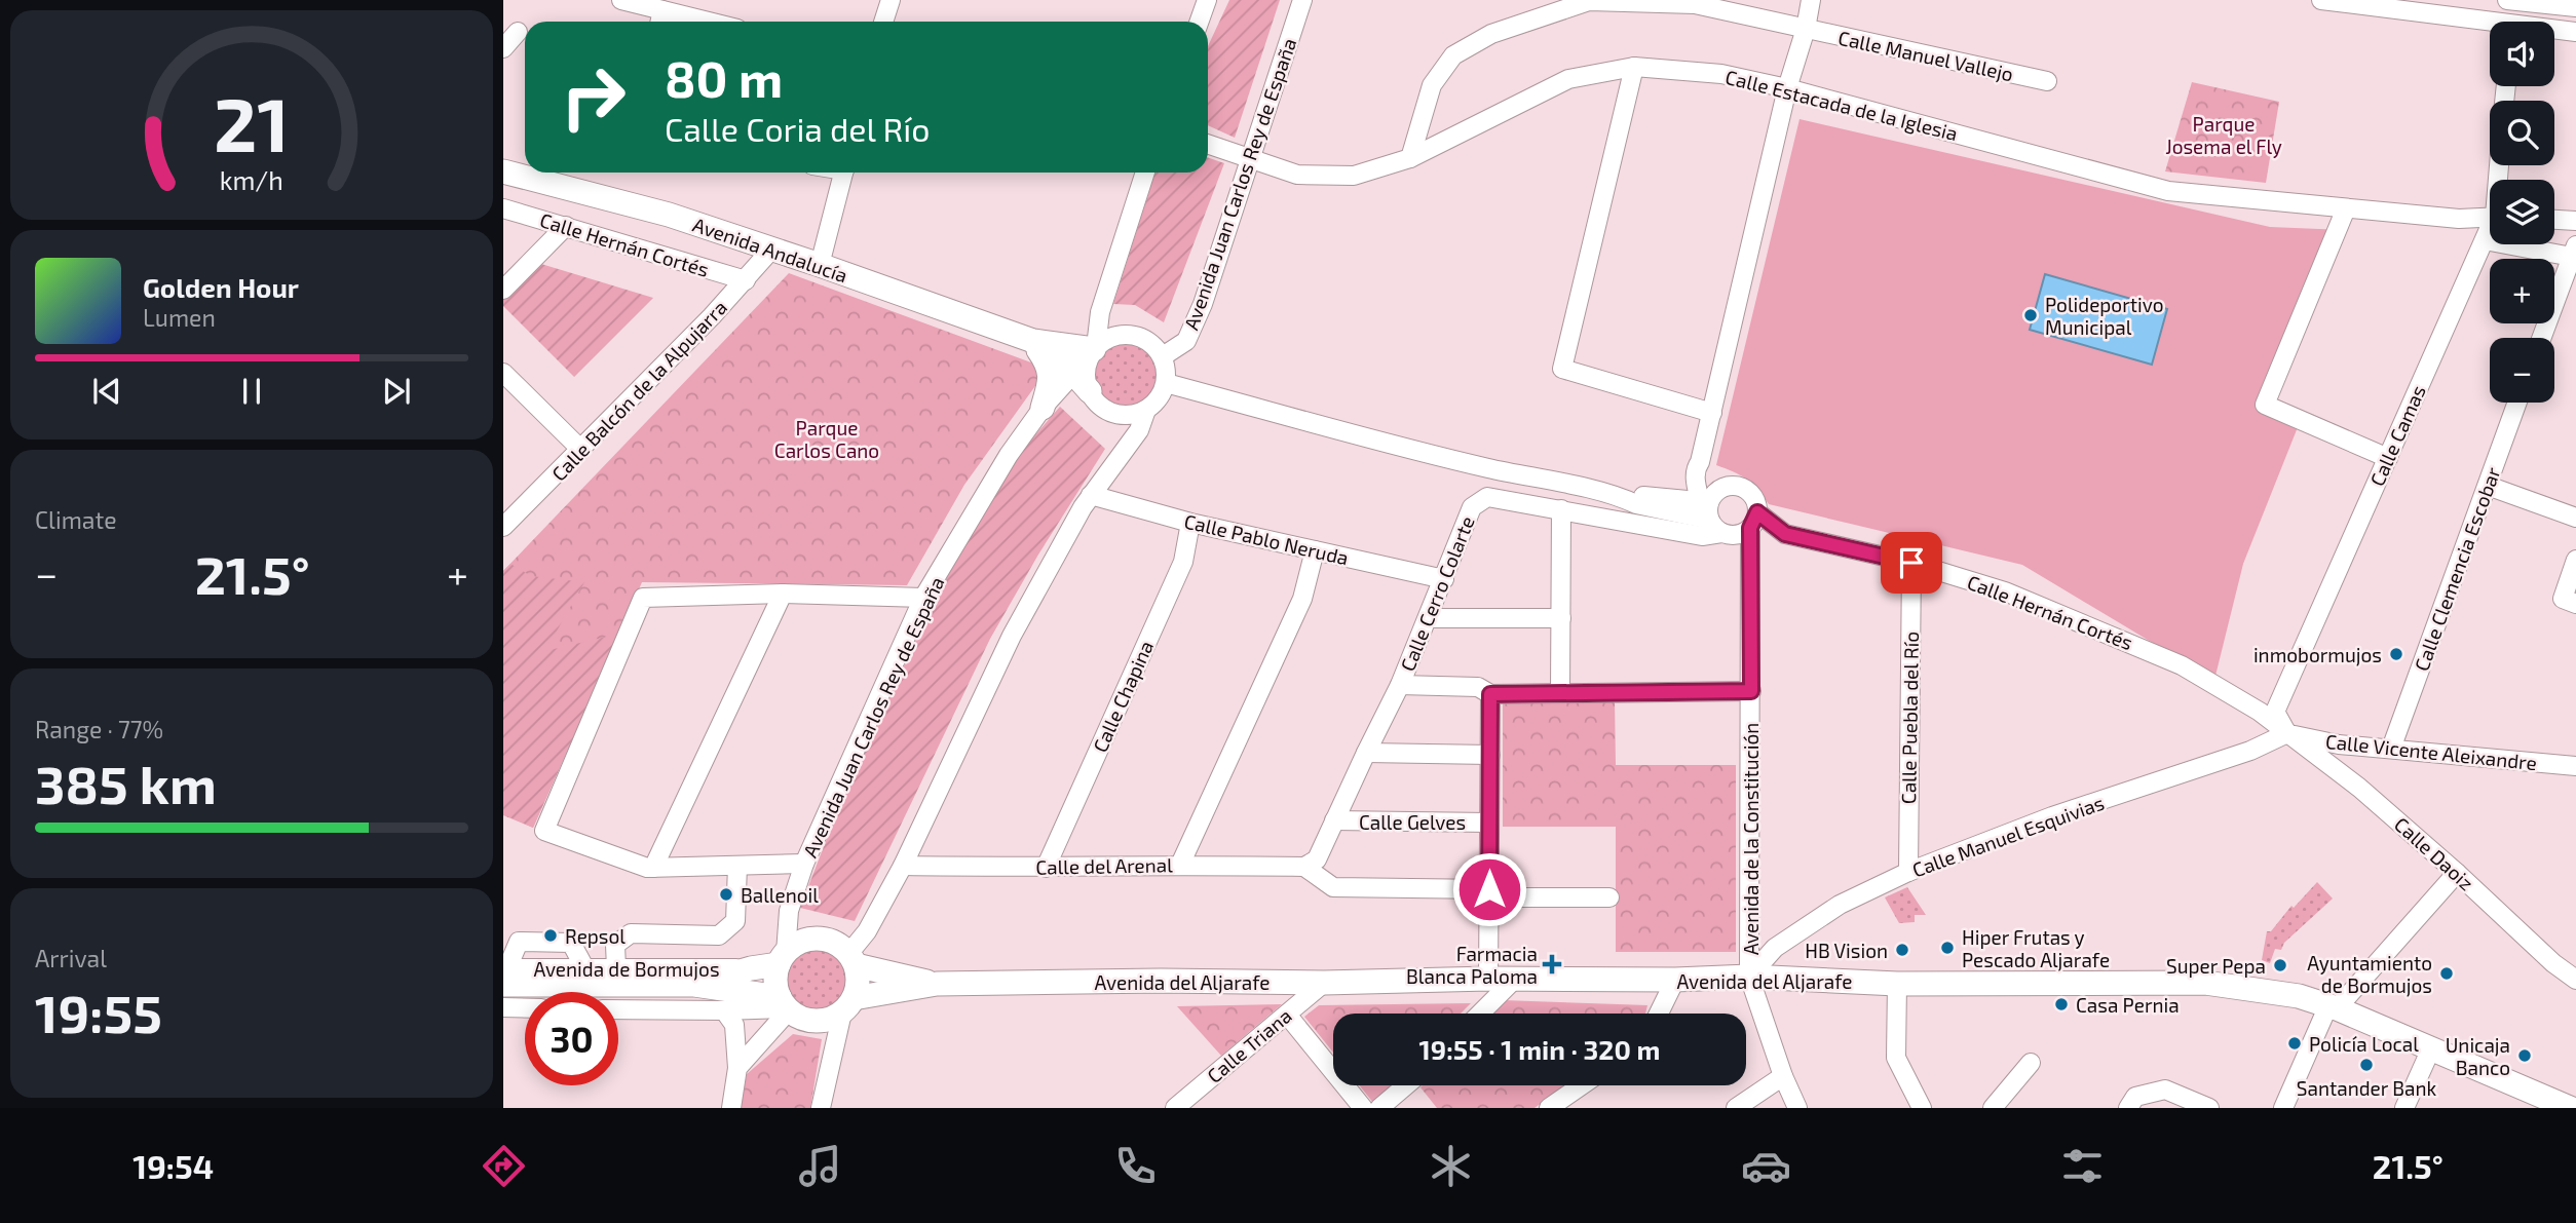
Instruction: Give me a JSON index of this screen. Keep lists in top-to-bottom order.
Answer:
{
  "streets": {
    "main road": ["Avenida Andalucía", "Avenida de Bormujos", "Avenida del Aljarafe"],
    "street": [
      "Calle Manuel Vallejo",
      "Calle Estacada de la Iglesia",
      "Avenida Juan Carlos Rey de España",
      "Calle Hernán Cortés",
      "Calle Balcón de la Alpujarra",
      "Calle Camas",
      "Calle Pablo Neruda",
      "Calle Clemencia Escobar",
      "Calle Cerro Colarte",
      "Calle Chapina",
      "Calle Puebla del Río",
      "Calle Vicente Aleixandre",
      "Calle Gelves",
      "Calle Manuel Esquivias",
      "Avenida de la Constitución",
      "Calle Daoiz",
      "Calle del Arenal",
      "Calle Triana"
    ]
  },
  "crossings": [
    ["Calle Manuel Vallejo", "Calle Estacada de la Iglesia"],
    ["Calle Estacada de la Iglesia", "Avenida Juan Carlos Rey de España"],
    ["Avenida Juan Carlos Rey de España", "Avenida de Bormujos"],
    ["Avenida Juan Carlos Rey de España", "Avenida del Aljarafe"],
    ["Calle Hernán Cortés", "Calle Balcón de la Alpujarra"],
    ["Calle Hernán Cortés", "Calle Camas"],
    ["Calle Hernán Cortés", "Calle Cerro Colarte"],
    ["Calle Hernán Cortés", "Calle Puebla del Río"],
    ["Calle Hernán Cortés", "Calle Vicente Aleixandre"],
    ["Calle Hernán Cortés", "Calle Manuel Esquivias"],
    ["Calle Hernán Cortés", "Avenida de la Constitución"],
    ["Calle Hernán Cortés", "Calle Daoiz"],
    ["Avenida Andalucía", "Calle Balcón de la Alpujarra"],
    ["Calle Camas", "Calle Vicente Aleixandre"],
    ["Calle Camas", "Calle Manuel Esquivias"],
    ["Calle Camas", "Calle Daoiz"],
    ["Calle Pablo Neruda", "Calle Cerro Colarte"],
    ["Calle Pablo Neruda", "Calle Chapina"],
    ["Calle Clemencia Escobar", "Calle Vicente Aleixandre"],
    ["Calle Cerro Colarte", "Calle Gelves"],
    ["Calle Cerro Colarte", "Avenida de la Constitución"],
    ["Calle Cerro Colarte", "Calle del Arenal"],
    ["Calle Chapina", "Calle del Arenal"],
    ["Calle Puebla del Río", "Calle Manuel Esquivias"],
    ["Calle Vicente Aleixandre", "Calle Manuel Esquivias"],
    ["Calle Vicente Aleixandre", "Calle Daoiz"],
    ["Calle Manuel Esquivias", "Avenida de la Constitución"],
    ["Calle Manuel Esquivias", "Calle Daoiz"],
    ["Calle Manuel Esquivias", "Avenida del Aljarafe"],
    ["Avenida de la Constitución", "Avenida del Aljarafe"],
    ["Avenida de Bormujos", "Avenida del Aljarafe"],
    ["Avenida del Aljarafe", "Calle Triana"]
  ],
  "parks": ["Parque Josema el Fly", "Parque Carlos Cano"],
  "places": {
    "other": [
      "Polideportivo Municipal",
      "inmobormujos",
      "Ballenoil",
      "Repsol",
      "Hiper Frutas y Pescado Aljarafe",
      "HB Vision",
      "Super Pepa",
      "Ayuntamiento de Bormujos",
      "Casa Pernia",
      "Policía Local",
      "Unicaja Banco",
      "Santander Bank"
    ],
    "health": ["Farmacia Blanca Paloma"]
  },
  "page": {
    "map_buttons": ["+", "−"],
    "turn": ["80 m", "Calle Coria del Río"],
    "song": ["Golden Hour", "Lumen"],
    "tile": [
      "Climate",
      ["Range · 77%", "385 km"],
      ["Arrival", "19:55"]
    ],
    "heat": ["−", "21.5°", "+"],
    "limit": "30",
    "trip": "19:55 · 1 min · 320 m",
    "tabs": ["19:54", "21.5°"],
    "gauge": ["21", "km/h"]
  }
}
